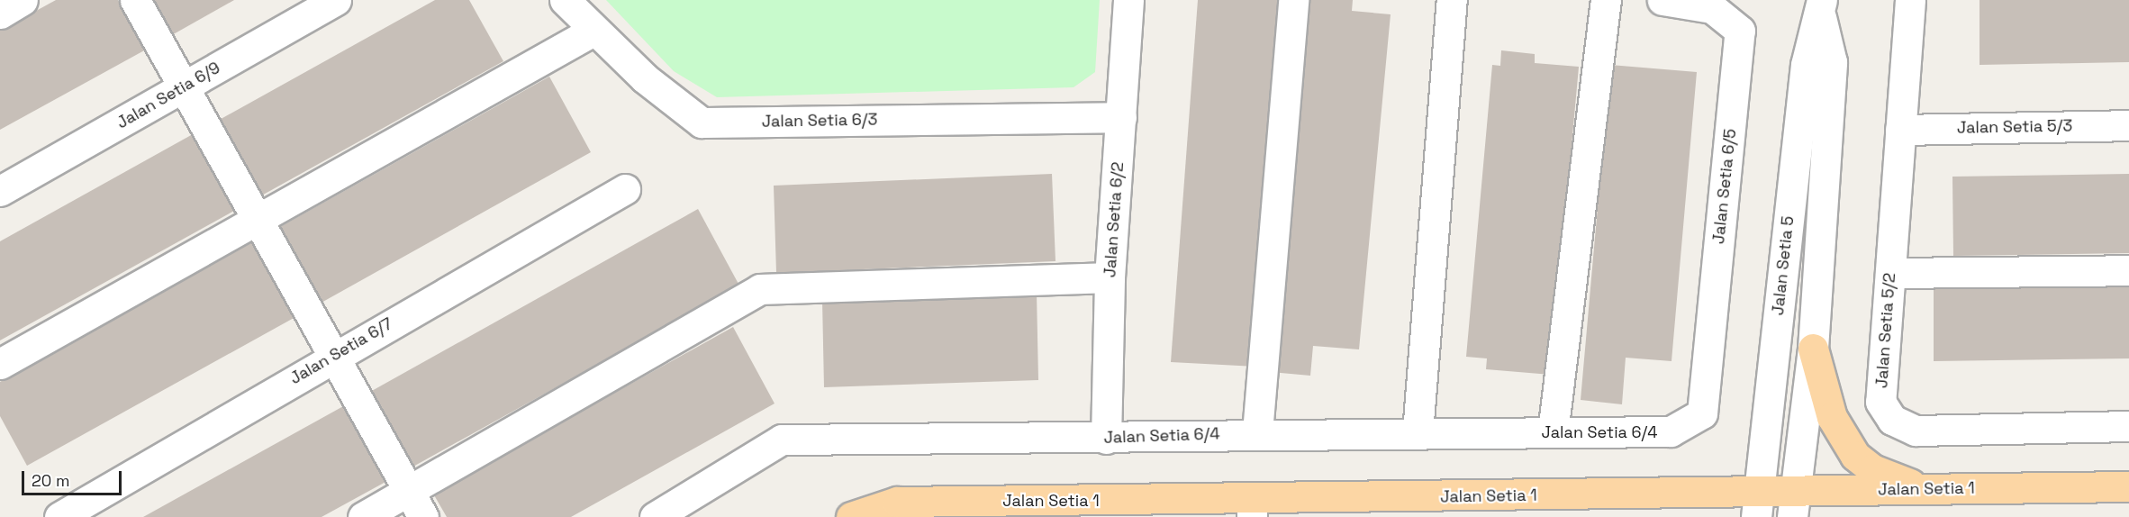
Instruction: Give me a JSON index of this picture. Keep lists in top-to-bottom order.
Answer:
{
  "streets": {
    "main road": ["Jalan Setia 1"],
    "street": [
      "Jalan Setia 6/9",
      "Jalan Setia 6/3",
      "Jalan Setia 5/3",
      "Jalan Setia 6/5",
      "Jalan Setia 6/2",
      "Jalan Setia 5",
      "Jalan Setia 5/2",
      "Jalan Setia 6/7",
      "Jalan Setia 6/4"
    ]
  },
  "crossings": [
    ["Jalan Setia 6/3", "Jalan Setia 6/2"],
    ["Jalan Setia 5/3", "Jalan Setia 5/2"],
    ["Jalan Setia 6/5", "Jalan Setia 6/4"],
    ["Jalan Setia 6/2", "Jalan Setia 6/4"],
    ["Jalan Setia 5", "Jalan Setia 1"]
  ],
  "scale_bar": "20 m"
}
